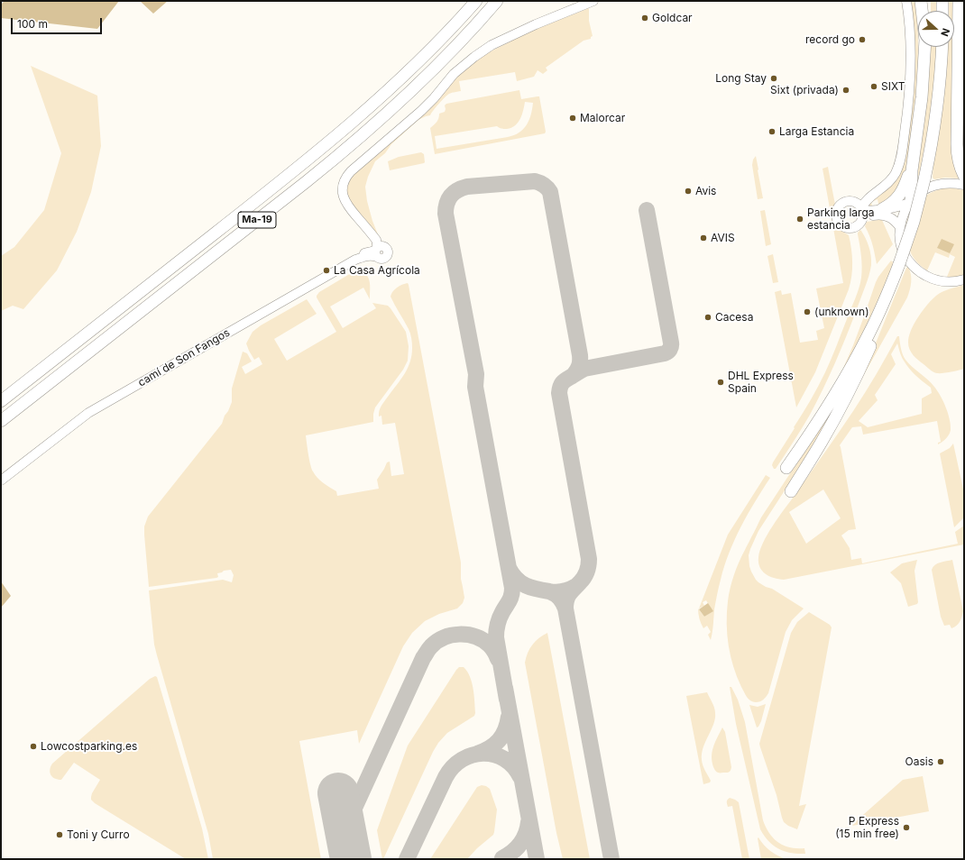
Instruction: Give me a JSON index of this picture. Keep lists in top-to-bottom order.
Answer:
{
  "streets": {
    "highway": ["Ma-19"],
    "street": ["camí de Son Fangos"]
  },
  "places": [
    "Goldcar",
    "record go",
    "Long Stay",
    "SIXT",
    "Sixt (privada)",
    "Malorcar",
    "Larga Estancia",
    "Avis",
    "Parking larga estancia",
    "AVIS",
    "La Casa Agrícola",
    "(unknown)",
    "Cacesa",
    "DHL Express Spain",
    "Lowcostparking.es",
    "Oasis",
    "P Express (15 min free)",
    "Toni y Curro"
  ],
  "scale_bar": "100 m",
  "north": "right"
}
